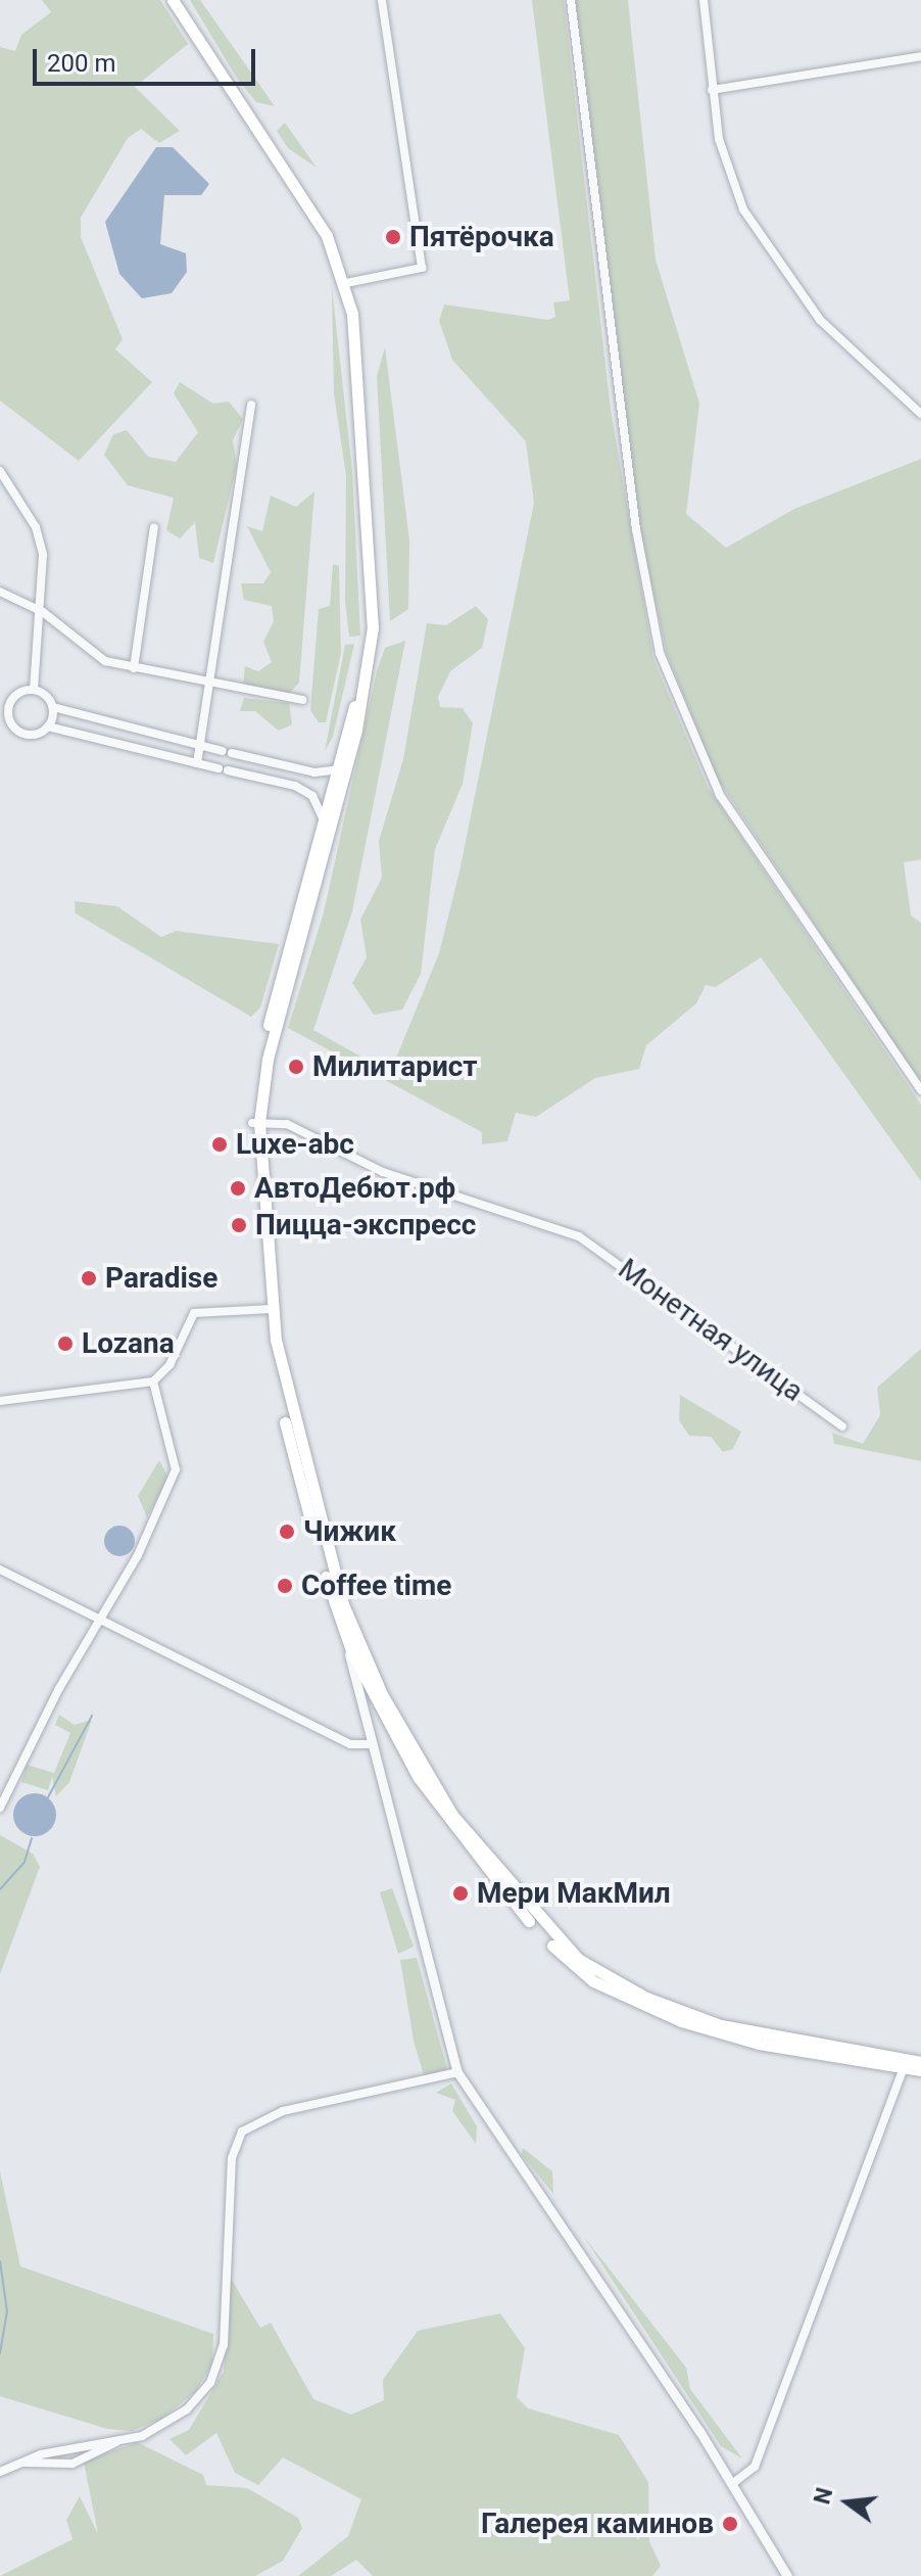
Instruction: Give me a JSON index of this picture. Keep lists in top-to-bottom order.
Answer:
{
  "streets": {
    "street": ["Монетная улица"]
  },
  "places": [
    "Пятёрочка",
    "Милитарист",
    "Luxe-abc",
    "АвтоДебют.рф",
    "Пицца-экспресс",
    "Paradise",
    "Lozana",
    "Чижик",
    "Coffee time",
    "Мери МакМил",
    "Галерея каминов"
  ],
  "scale_bar": "200 m",
  "north": "left"
}
